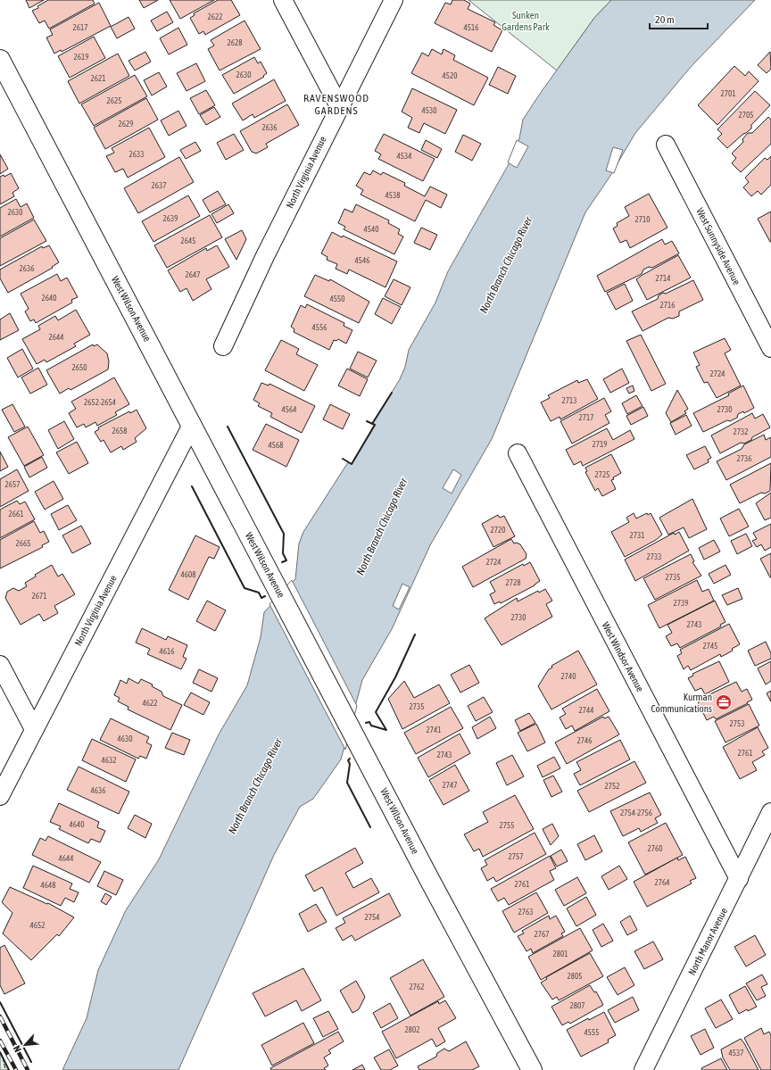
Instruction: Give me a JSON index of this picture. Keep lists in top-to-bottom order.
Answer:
{
  "streets": {
    "street": [
      "North Virginia Avenue",
      "West Sunnyside Avenue",
      "West Wilson Avenue",
      "West Windsor Avenue",
      "North Manor Avenue"
    ]
  },
  "crossings": [
    ["North Virginia Avenue", "West Wilson Avenue"],
    ["West Windsor Avenue", "North Manor Avenue"]
  ],
  "districts": ["RAVENSWOOD GARDENS"],
  "water": ["North Branch Chicago River"],
  "parks": ["Sunken Gardens Park"],
  "places": {
    "office": ["Kurman Communications"]
  },
  "house_numbers": [
    "2622",
    "2617",
    "4516",
    "2628",
    "2619",
    "2630",
    "4520",
    "2621",
    "2701",
    "2625",
    "4530",
    "2705",
    "2629",
    "2636",
    "2633",
    "4534",
    "2637",
    "4538",
    "2630",
    "2639",
    "2710",
    "4540",
    "2645",
    "4546",
    "2636",
    "2647",
    "2714",
    "2640",
    "4550",
    "2716",
    "4556",
    "2644",
    "2650",
    "2724",
    "2713",
    "2652-2654",
    "4564",
    "2730",
    "2717",
    "2658",
    "2732",
    "2719",
    "4568",
    "2736",
    "2725",
    "2657",
    "2661",
    "2720",
    "2731",
    "2665",
    "2733",
    "2724",
    "4608",
    "2735",
    "2728",
    "2671",
    "2739",
    "2730",
    "2743",
    "2745",
    "4616",
    "2740",
    "4622",
    "2735",
    "2744",
    "2753",
    "2741",
    "4630",
    "2746",
    "2761",
    "2743",
    "4632",
    "2747",
    "2752",
    "4636",
    "2754-2756",
    "4640",
    "2755",
    "2760",
    "2757",
    "4644",
    "2764",
    "2761",
    "4648",
    "2763",
    "2754",
    "4652",
    "2767",
    "2801",
    "2805",
    "2762",
    "2807",
    "2802",
    "4555",
    "4537"
  ],
  "scale_bar": "20 m",
  "north": "bottom left"
}
